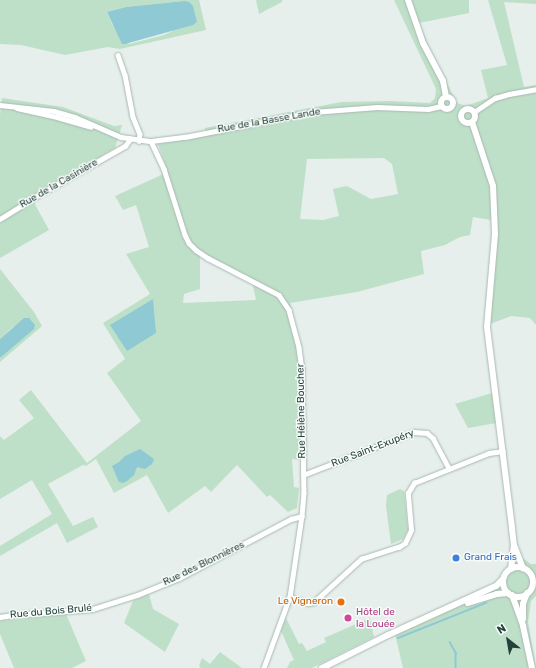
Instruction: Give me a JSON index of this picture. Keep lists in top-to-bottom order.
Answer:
{
  "streets": {
    "street": [
      "Rue de la Basse Lande",
      "Rue de la Casinière",
      "Rue Hélène Boucher",
      "Rue Saint-Exupéry",
      "Rue des Blonnières",
      "Rue du Bois Brulé"
    ]
  },
  "crossings": [
    ["Rue de la Basse Lande", "Rue de la Casinière"],
    ["Rue de la Basse Lande", "Rue Hélène Boucher"],
    ["Rue Hélène Boucher", "Rue Saint-Exupéry"],
    ["Rue Hélène Boucher", "Rue des Blonnières"],
    ["Rue des Blonnières", "Rue du Bois Brulé"]
  ],
  "places": ["Grand Frais", "Le Vigneron", "Hôtel de la Louée"],
  "north": "top left"
}
